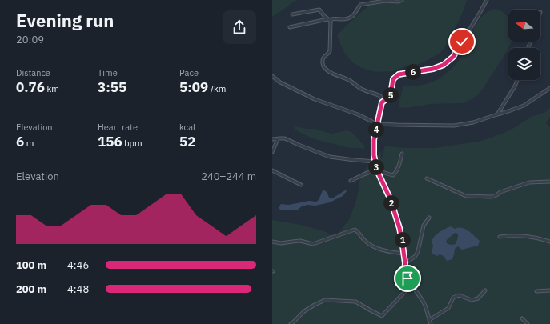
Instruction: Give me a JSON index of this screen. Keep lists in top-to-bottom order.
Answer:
{
  "north": "left",
  "page": {
    "heading": ["Evening run", "20:09"],
    "stats": [
      ["Distance", "0.76 km"],
      ["Time", "3:55"],
      ["Pace", "5:09 /km"],
      ["Elevation", "6 m"],
      ["Heart rate", "156 bpm"],
      ["kcal", "52"]
    ],
    "pins": [
      "6",
      "5",
      "4",
      "3",
      "2",
      "1"
    ],
    "chart": ["Elevation", "240–244 m"],
    "list": [
      {
        "name": "100 m",
        "note": "4:46"
      },
      {
        "name": "200 m",
        "note": "4:48"
      }
    ]
  }
}
